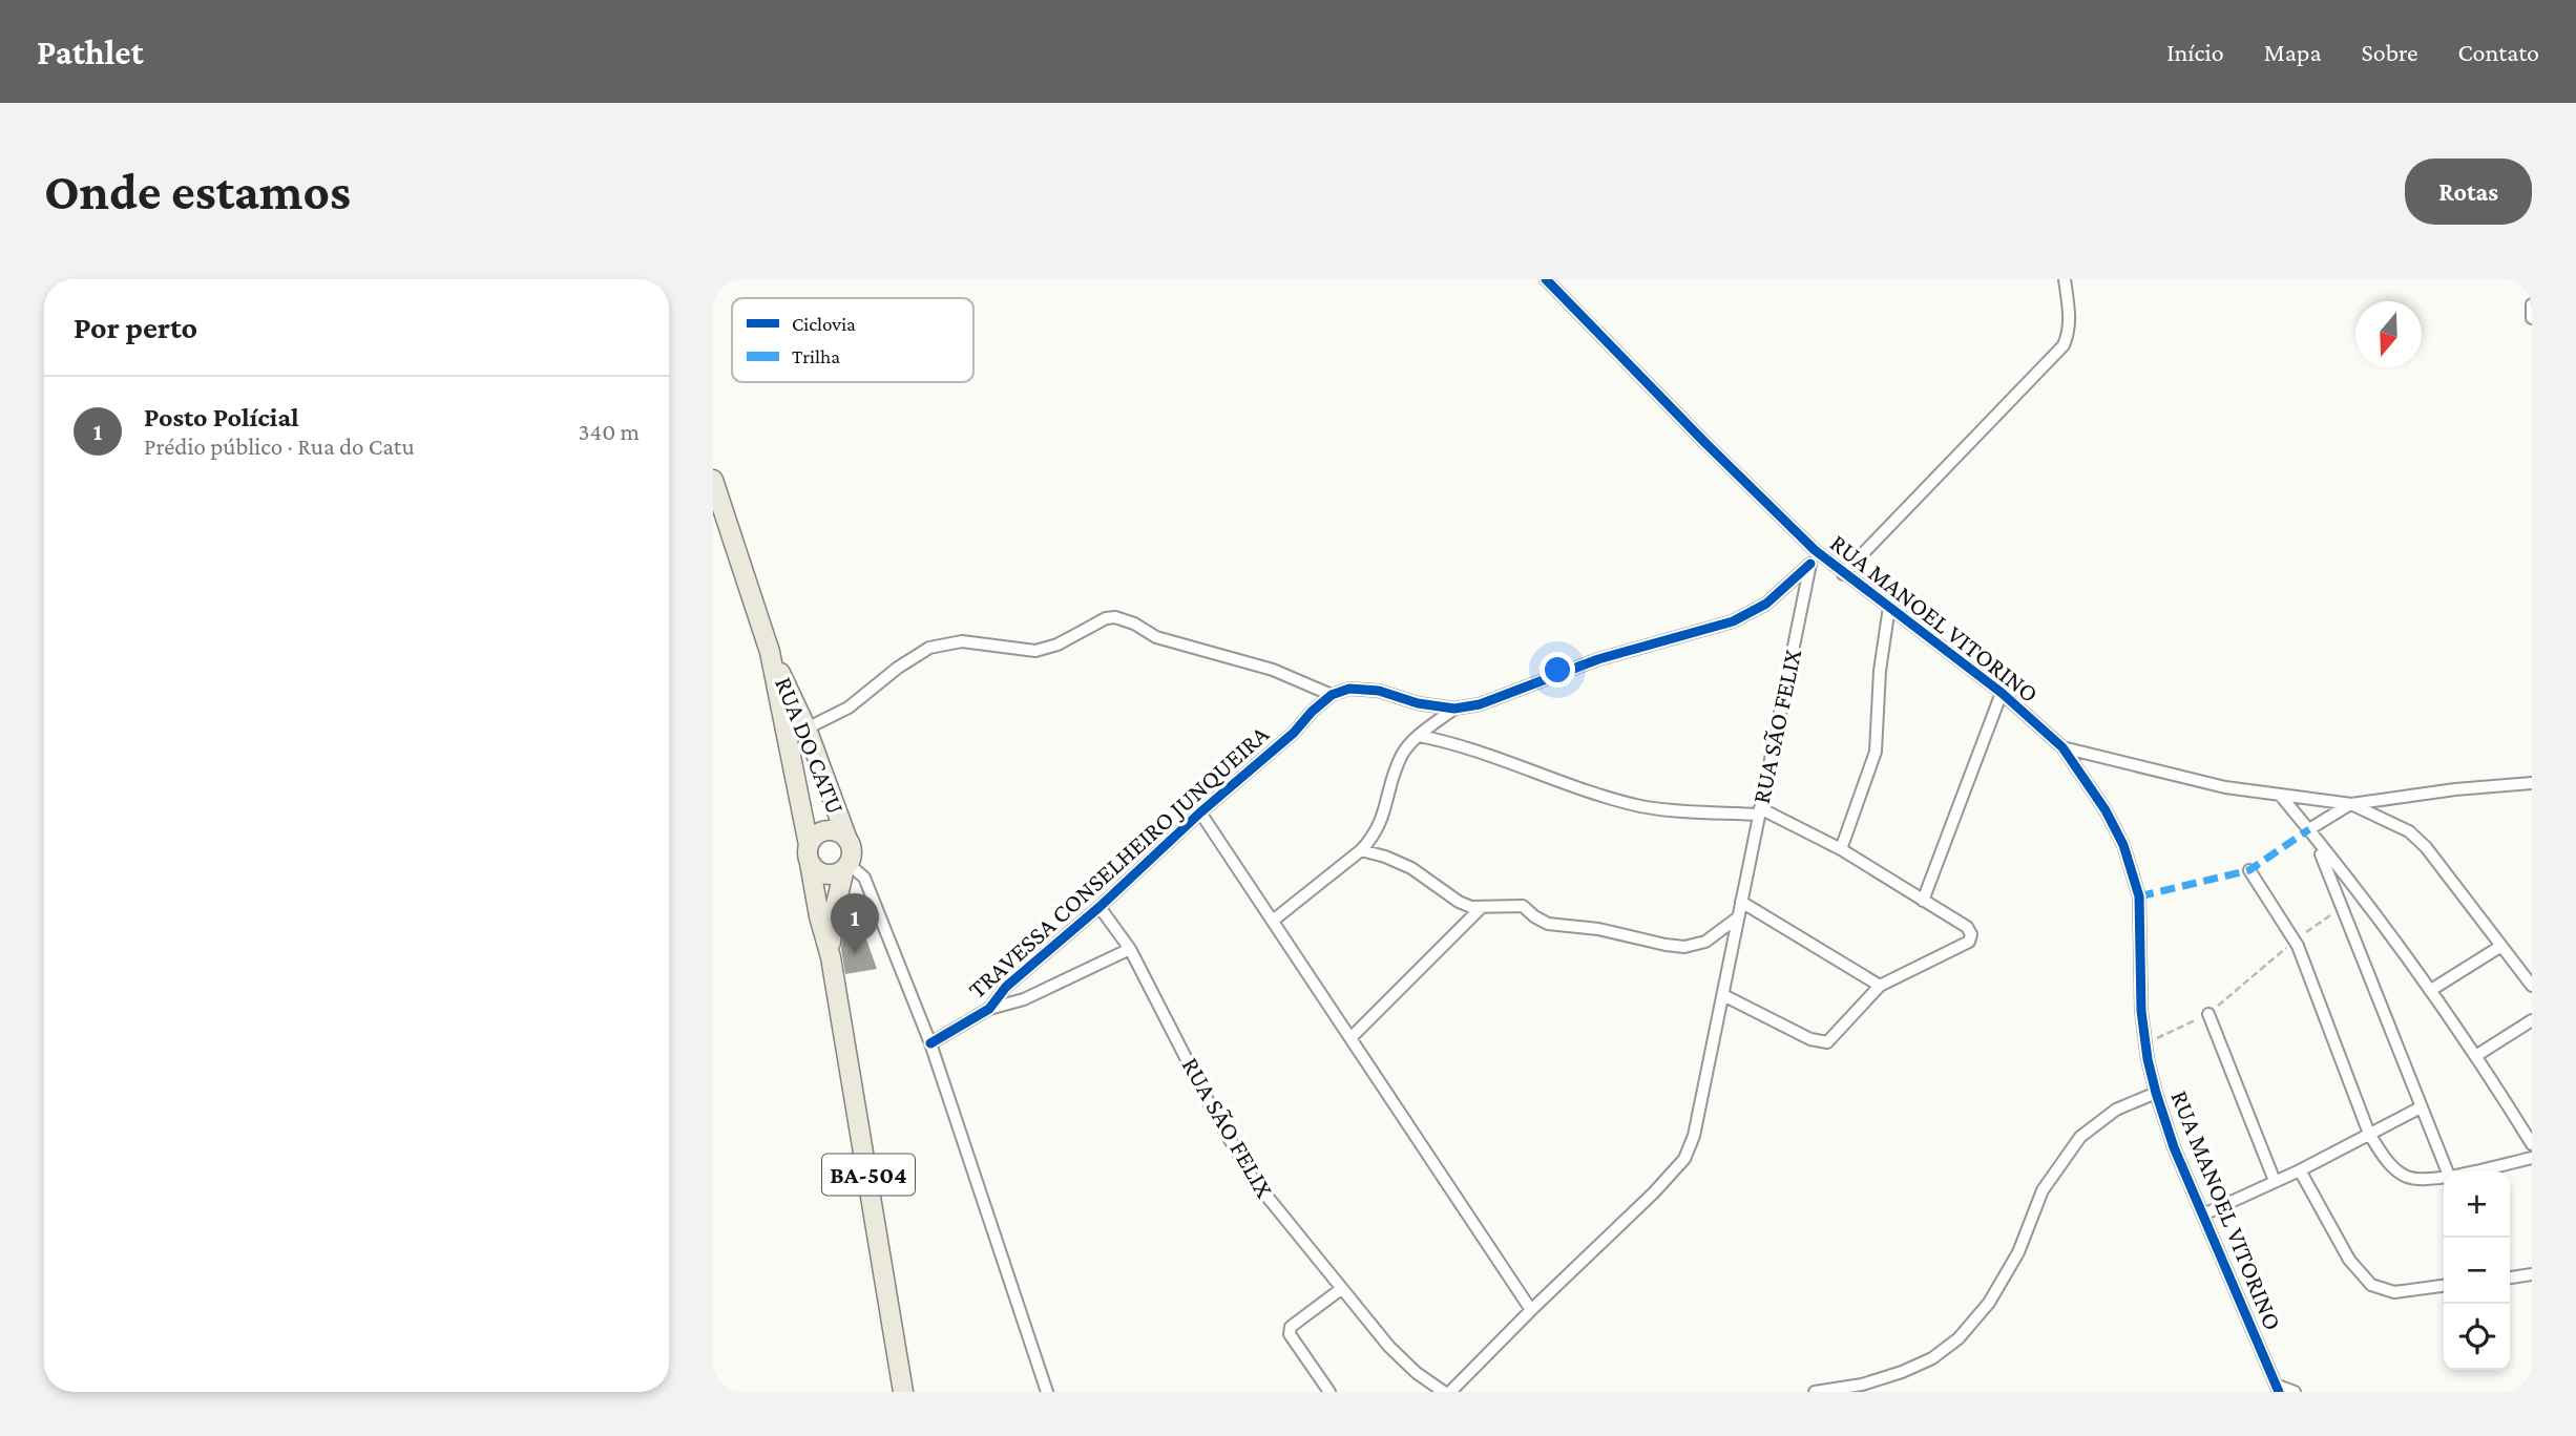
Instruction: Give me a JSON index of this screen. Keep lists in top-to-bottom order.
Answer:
{
  "streets": {
    "main road": ["RUA DO CATU", "BA-504"],
    "street": ["RUA MANOEL VITORINO", "RUA SÃO FELIX", "TRAVESSA CONSELHEIRO JUNQUEIRA"]
  },
  "crossings": [
    ["RUA MANOEL VITORINO", "RUA SÃO FELIX"],
    ["RUA SÃO FELIX", "TRAVESSA CONSELHEIRO JUNQUEIRA"],
    ["RUA DO CATU", "BA-504"]
  ],
  "legend": ["Ciclovia", "Trilha"],
  "north": "bottom",
  "page": {
    "header": "Pathlet",
    "nav": [
      "Início",
      "Mapa",
      "Sobre",
      "Contato"
    ],
    "buttons": "Rotas",
    "title": "Onde estamos",
    "heading": "Por perto",
    "list": [
      {
        "mark": "1",
        "name": "Posto Polícial",
        "note": "Prédio público · Rua do Catu",
        "value": "340 m"
      }
    ],
    "pins": "1",
    "map_buttons": ["+", "−"]
  }
}
